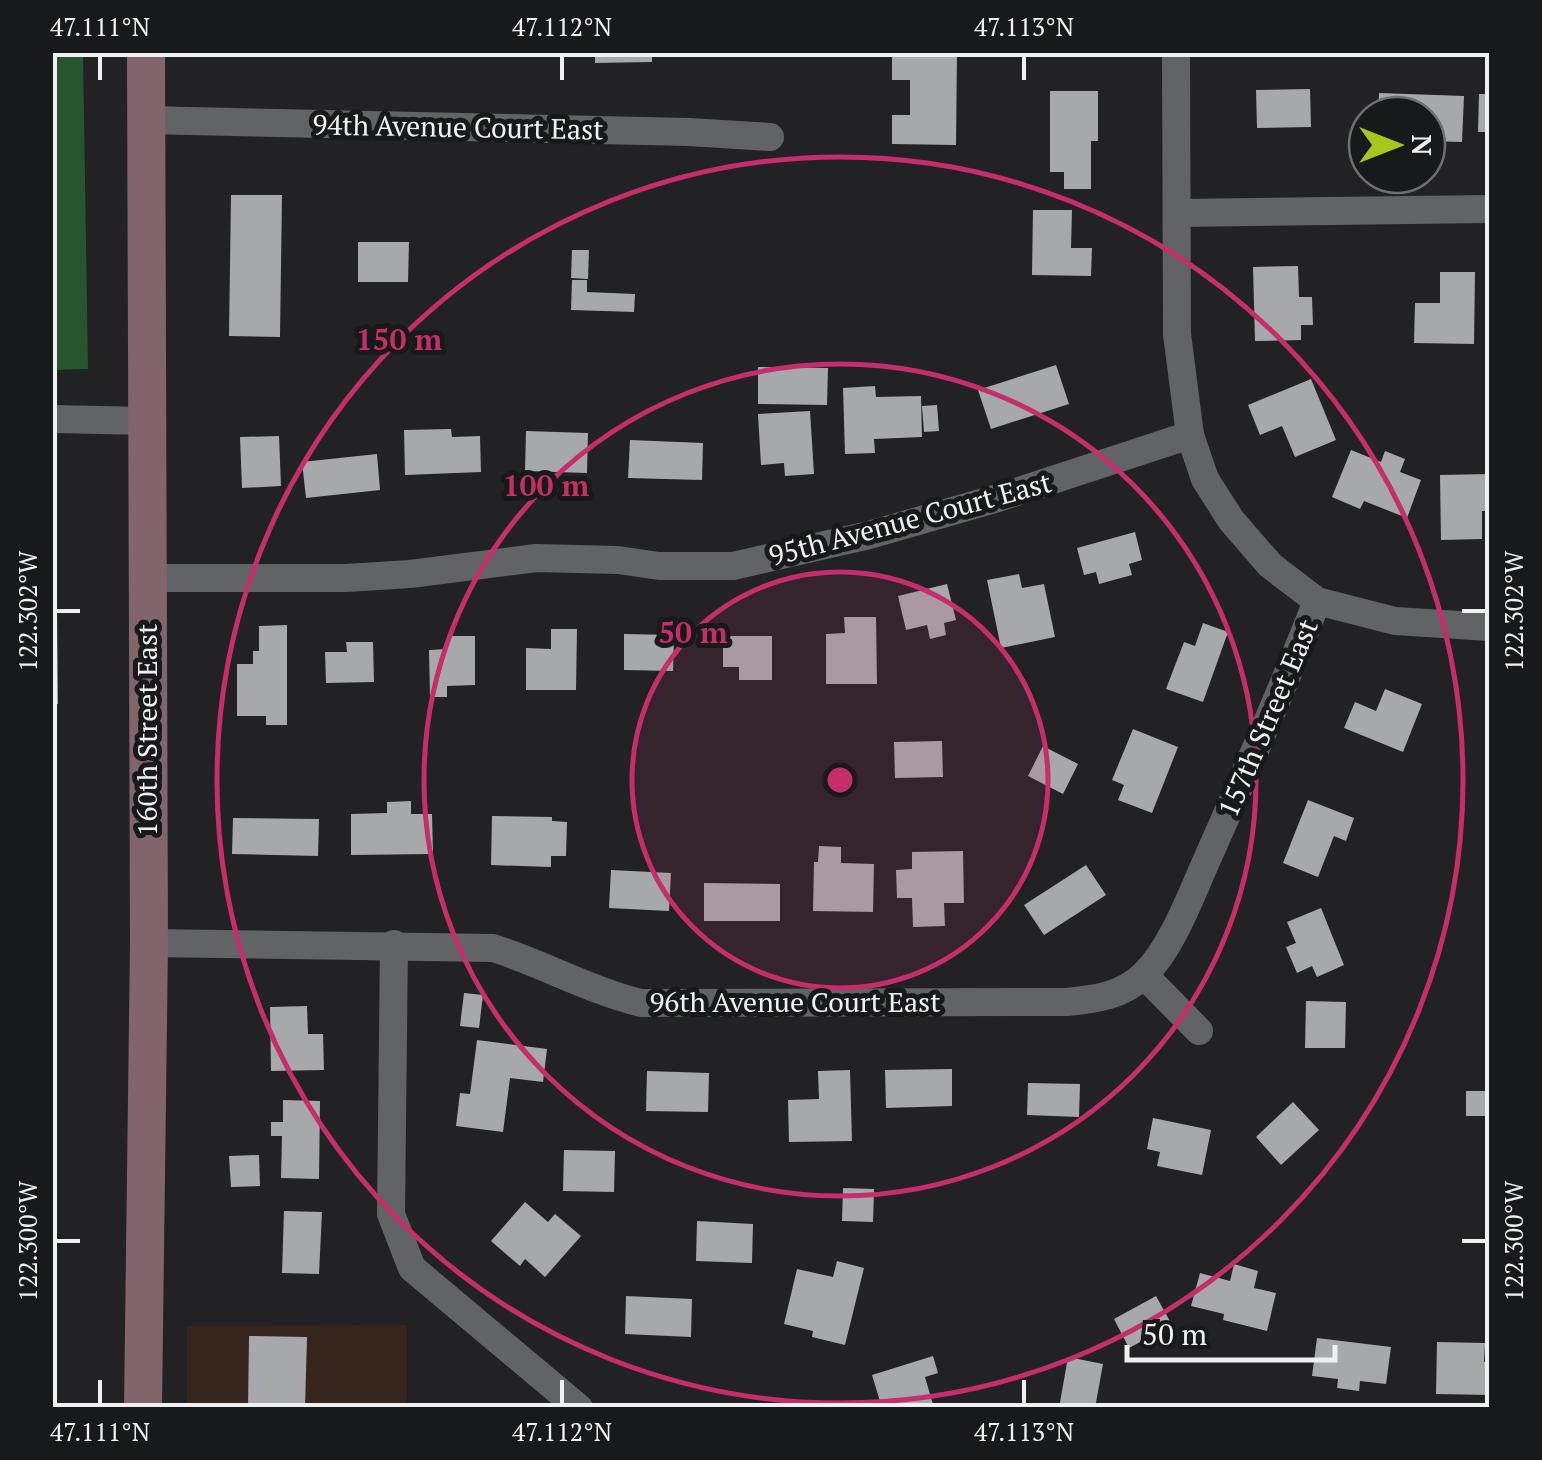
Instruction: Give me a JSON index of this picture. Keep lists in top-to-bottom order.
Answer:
{
  "streets": {
    "main road": ["160th Street East"],
    "street": [
      "94th Avenue Court East",
      "95th Avenue Court East",
      "157th Street East",
      "96th Avenue Court East"
    ]
  },
  "crossings": [
    ["94th Avenue Court East", "160th Street East"],
    ["95th Avenue Court East", "157th Street East"],
    ["95th Avenue Court East", "160th Street East"],
    ["157th Street East", "96th Avenue Court East"],
    ["160th Street East", "96th Avenue Court East"]
  ],
  "scale_bar": "50 m",
  "north": "right",
  "coordinates": [
    "47.111°N",
    "47.112°N",
    "47.113°N",
    "122.302°W",
    "122.300°W"
  ],
  "rings": ["150 m", "100 m", "50 m"]
}
